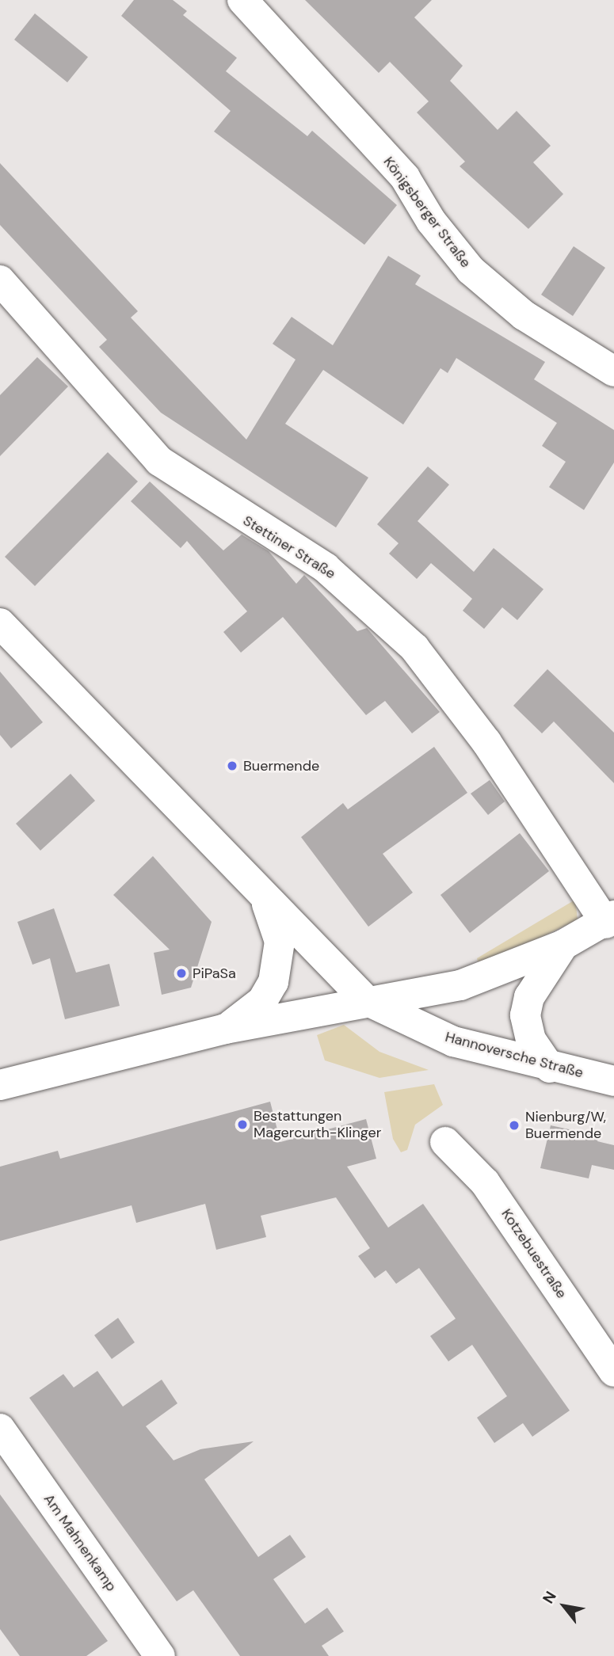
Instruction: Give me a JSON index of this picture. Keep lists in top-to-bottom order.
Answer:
{
  "streets": {
    "street": [
      "Königsberger Straße",
      "Stettiner Straße",
      "Hannoversche Straße",
      "Kotzebuestraße",
      "Am Mahnenkamp"
    ]
  },
  "places": [
    "Buermende",
    "PiPaSa",
    "Bestattungen Magercurth-Klinger",
    "Nienburg/W, Buermende"
  ],
  "north": "top left"
}
